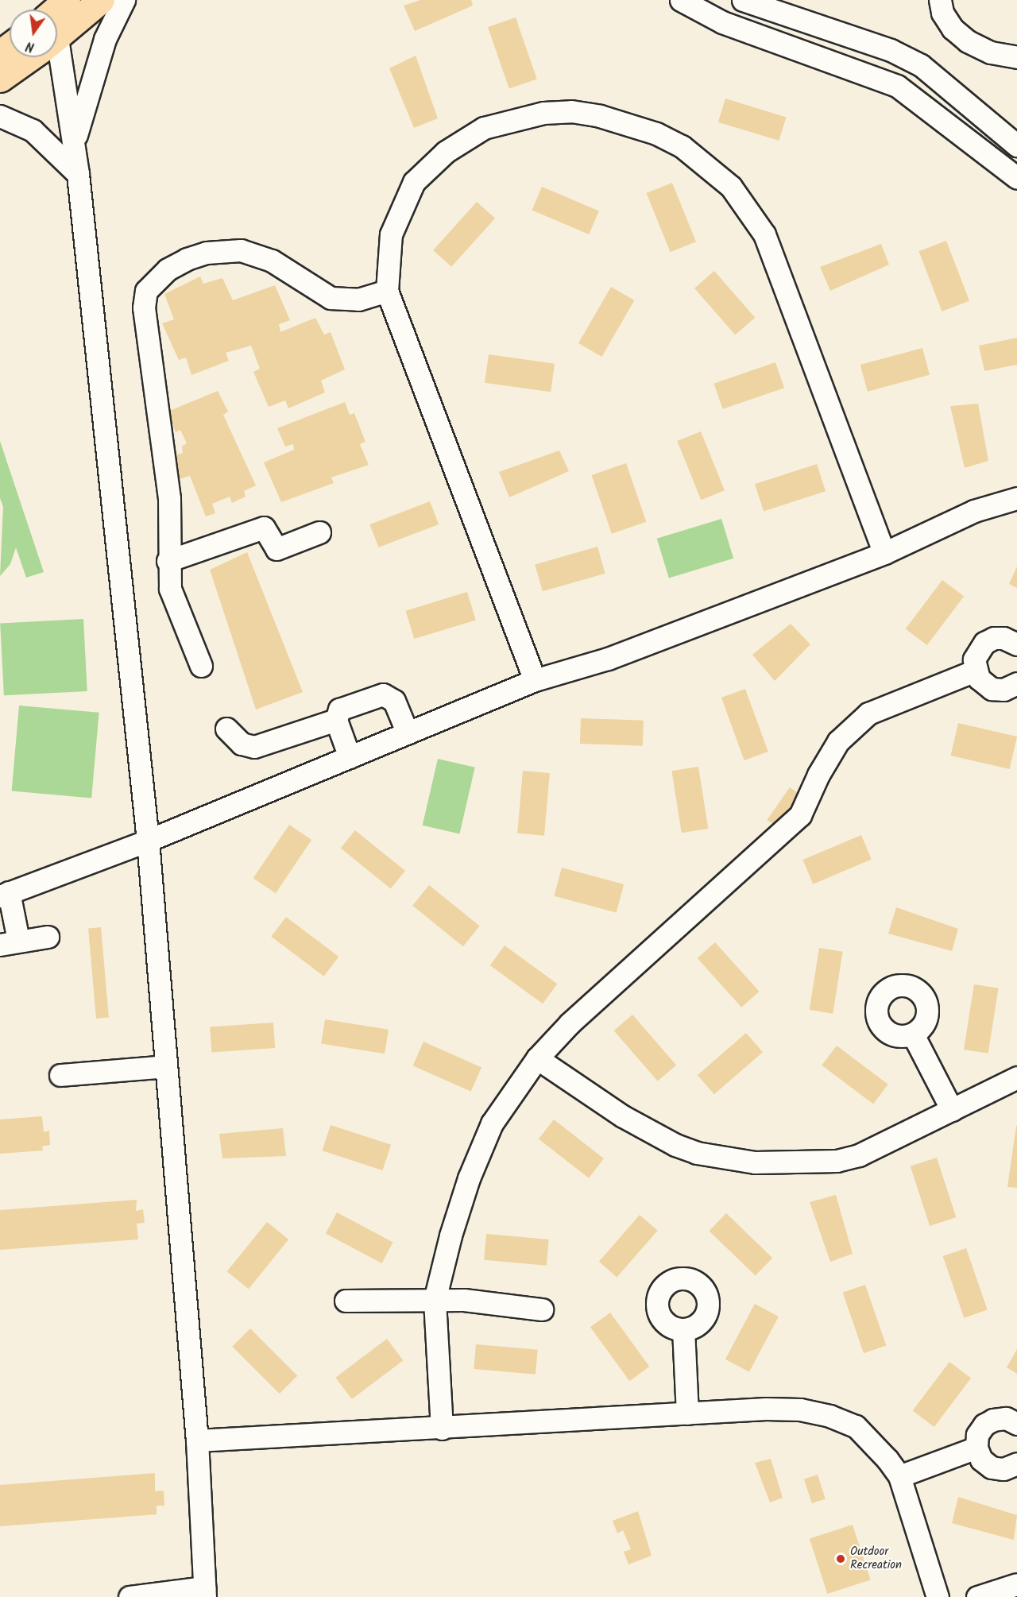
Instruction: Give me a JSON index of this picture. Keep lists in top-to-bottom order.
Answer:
{
  "places": ["Outdoor Recreation"],
  "north": "bottom"
}
